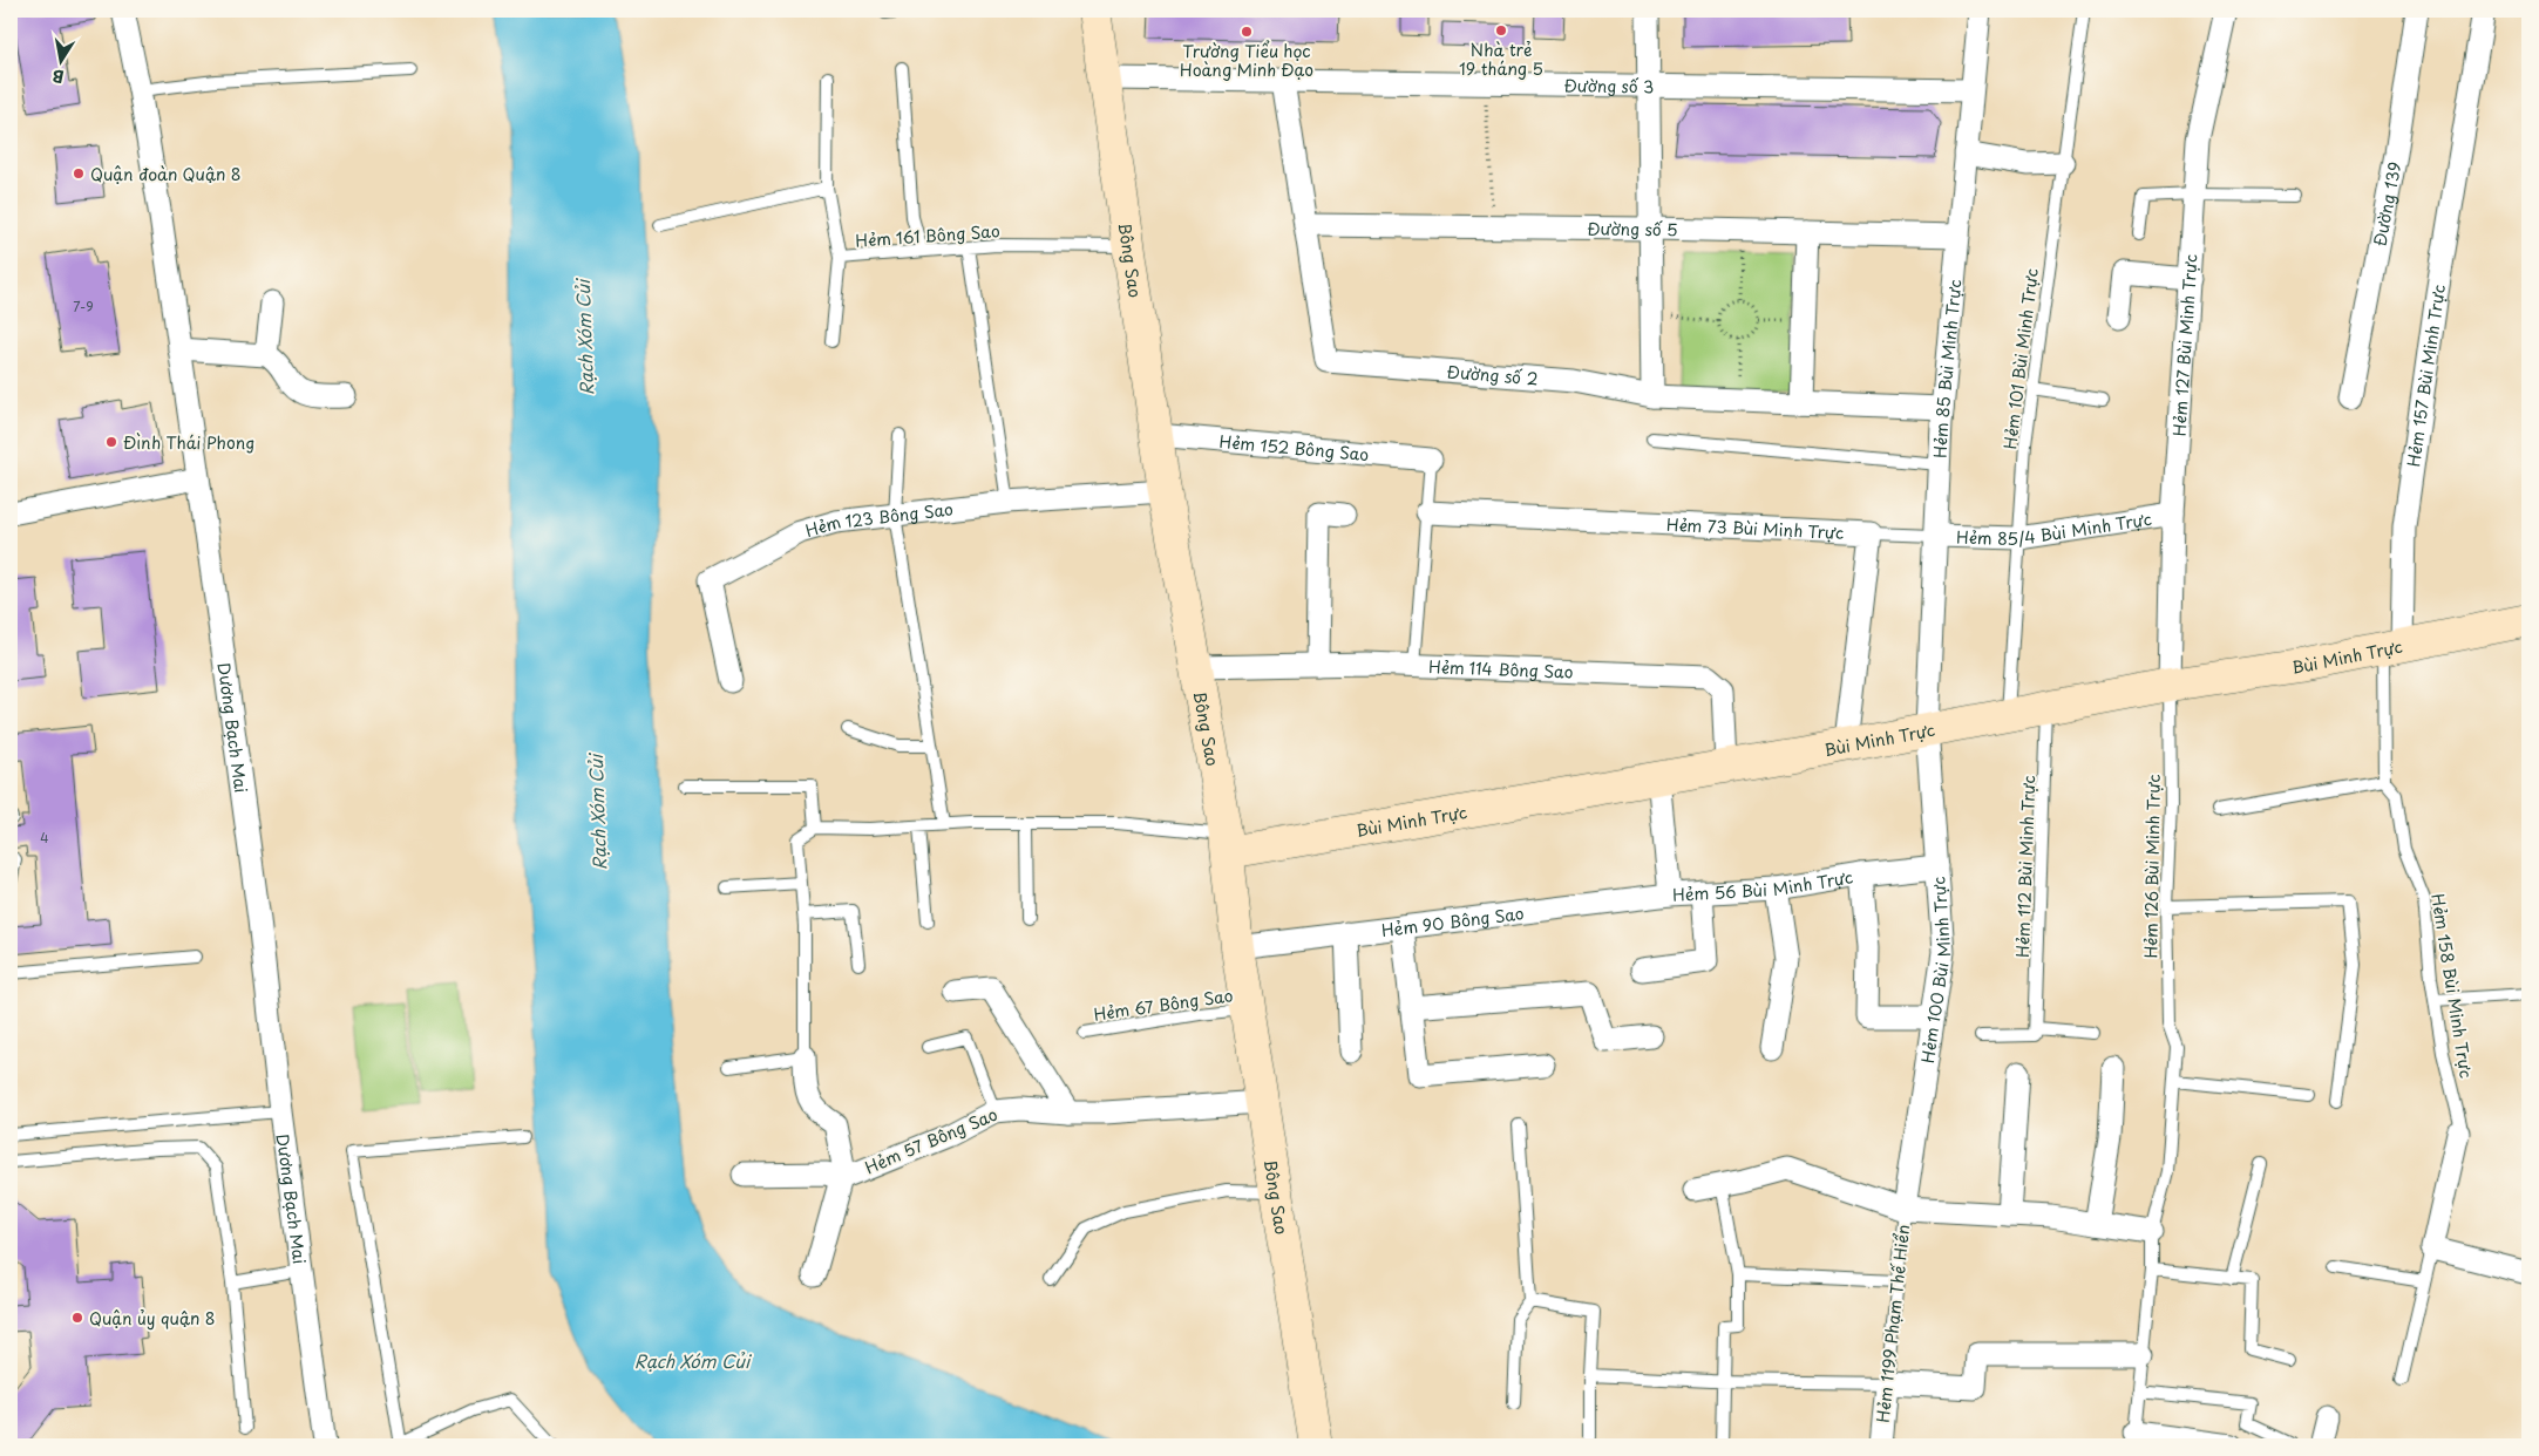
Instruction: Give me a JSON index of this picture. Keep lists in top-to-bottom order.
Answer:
{
  "streets": {
    "street": [
      "Đường số 3",
      "Đường 139",
      "Đường số 5",
      "Bông Sao",
      "Hẻm 127 Bùi Minh Trực",
      "Hẻm 85 Bùi Minh Trực",
      "Đường số 2",
      "Hẻm 157 Bùi Minh Trực",
      "Hẻm 152 Bông Sao",
      "Hẻm 123 Bông Sao",
      "Hẻm 85/4 Bùi Minh Trực",
      "Hẻm 73 Bùi Minh Trực",
      "Bùi Minh Trực",
      "Hẻm 114 Bông Sao",
      "Dương Bạch Mai",
      "Hẻm 56 Bùi Minh Trực",
      "Hẻm 90 Bông Sao",
      "Hẻm 100 Bùi Minh Trực",
      "Hẻm 57 Bông Sao",
      "Hẻm 1199 Phạm Thế Hiển"
    ],
    "lane": [
      "Hẻm 161 Bông Sao",
      "Hẻm 101 Bùi Minh Trực",
      "Hẻm 112 Bùi Minh Trực",
      "Hẻm 126 Bùi Minh Trực",
      "Hẻm 158 Bùi Minh Trực",
      "Hẻm 67 Bông Sao"
    ]
  },
  "crossings": [
    ["Đường số 3", "Bông Sao"],
    ["Đường số 3", "Hẻm 85 Bùi Minh Trực"],
    ["Đường số 3", "Đường số 2"],
    ["Đường số 5", "Hẻm 85 Bùi Minh Trực"],
    ["Đường số 5", "Đường số 2"],
    ["Hẻm 161 Bông Sao", "Bông Sao"],
    ["Bông Sao", "Hẻm 152 Bông Sao"],
    ["Bông Sao", "Hẻm 123 Bông Sao"],
    ["Bông Sao", "Bùi Minh Trực"],
    ["Bông Sao", "Hẻm 114 Bông Sao"],
    ["Bông Sao", "Hẻm 90 Bông Sao"],
    ["Bông Sao", "Hẻm 67 Bông Sao"],
    ["Bông Sao", "Hẻm 57 Bông Sao"],
    ["Hẻm 127 Bùi Minh Trực", "Hẻm 85/4 Bùi Minh Trực"],
    ["Hẻm 127 Bùi Minh Trực", "Bùi Minh Trực"],
    ["Hẻm 127 Bùi Minh Trực", "Hẻm 126 Bùi Minh Trực"],
    ["Hẻm 101 Bùi Minh Trực", "Hẻm 85/4 Bùi Minh Trực"],
    ["Hẻm 101 Bùi Minh Trực", "Bùi Minh Trực"],
    ["Hẻm 85 Bùi Minh Trực", "Đường số 2"],
    ["Hẻm 85 Bùi Minh Trực", "Hẻm 85/4 Bùi Minh Trực"],
    ["Hẻm 85 Bùi Minh Trực", "Bùi Minh Trực"],
    ["Hẻm 85 Bùi Minh Trực", "Hẻm 100 Bùi Minh Trực"],
    ["Hẻm 157 Bùi Minh Trực", "Bùi Minh Trực"],
    ["Hẻm 157 Bùi Minh Trực", "Hẻm 158 Bùi Minh Trực"],
    ["Bùi Minh Trực", "Hẻm 114 Bông Sao"],
    ["Bùi Minh Trực", "Hẻm 112 Bùi Minh Trực"],
    ["Bùi Minh Trực", "Hẻm 126 Bùi Minh Trực"],
    ["Bùi Minh Trực", "Hẻm 56 Bùi Minh Trực"],
    ["Bùi Minh Trực", "Hẻm 100 Bùi Minh Trực"],
    ["Bùi Minh Trực", "Hẻm 158 Bùi Minh Trực"],
    ["Hẻm 56 Bùi Minh Trực", "Hẻm 90 Bông Sao"],
    ["Hẻm 56 Bùi Minh Trực", "Hẻm 100 Bùi Minh Trực"],
    ["Hẻm 100 Bùi Minh Trực", "Hẻm 1199 Phạm Thế Hiển"]
  ],
  "water": ["Rạch Xóm Củi"],
  "places": [
    "Nhà trẻ 19 tháng 5",
    "Trường Tiểu học Hoàng Minh Đạo",
    "Quận đoàn Quận 8",
    "Đình Thái Phong",
    "Quận ủy quận 8"
  ],
  "house_numbers": ["7-9", "4"],
  "north": "bottom"
}
